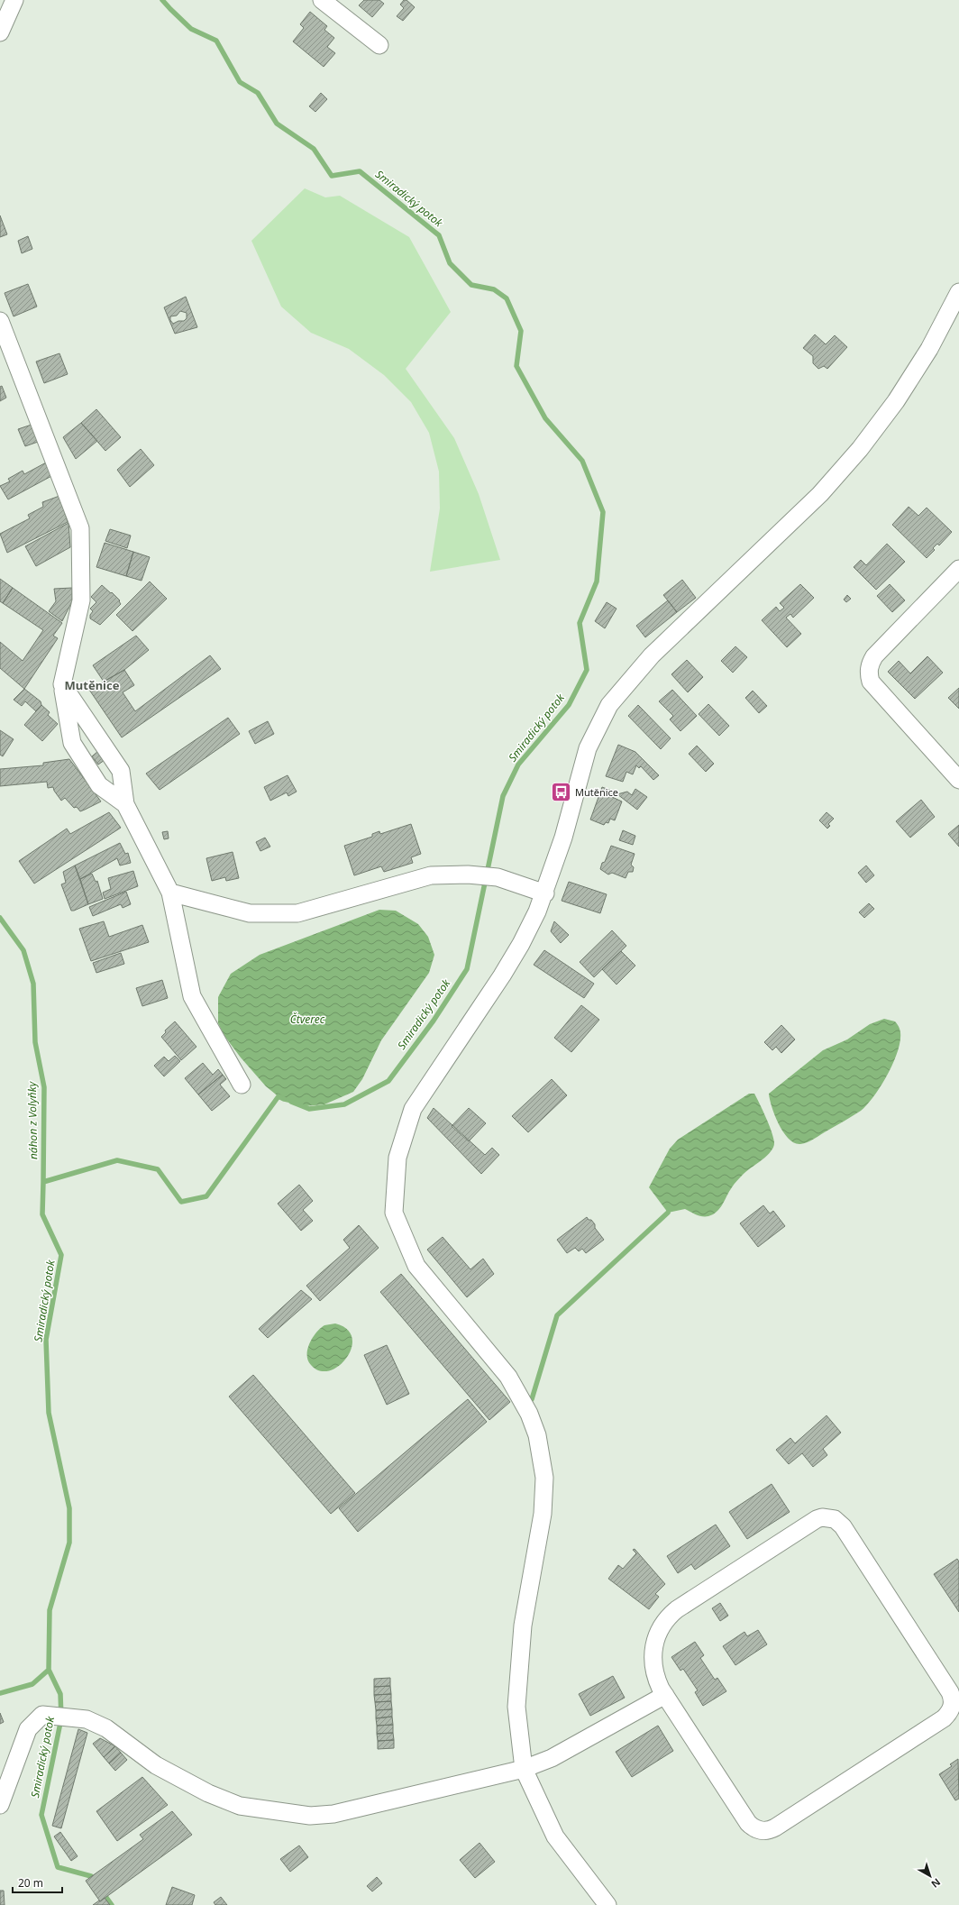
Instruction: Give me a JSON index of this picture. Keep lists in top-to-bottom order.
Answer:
{
  "districts": ["Mutěnice"],
  "water": ["Smiradický potok", "Čtverec", "náhon z Volyňky"],
  "places": {
    "bus stop": ["Mutěnice"]
  },
  "scale_bar": "20 m",
  "north": "bottom right"
}
